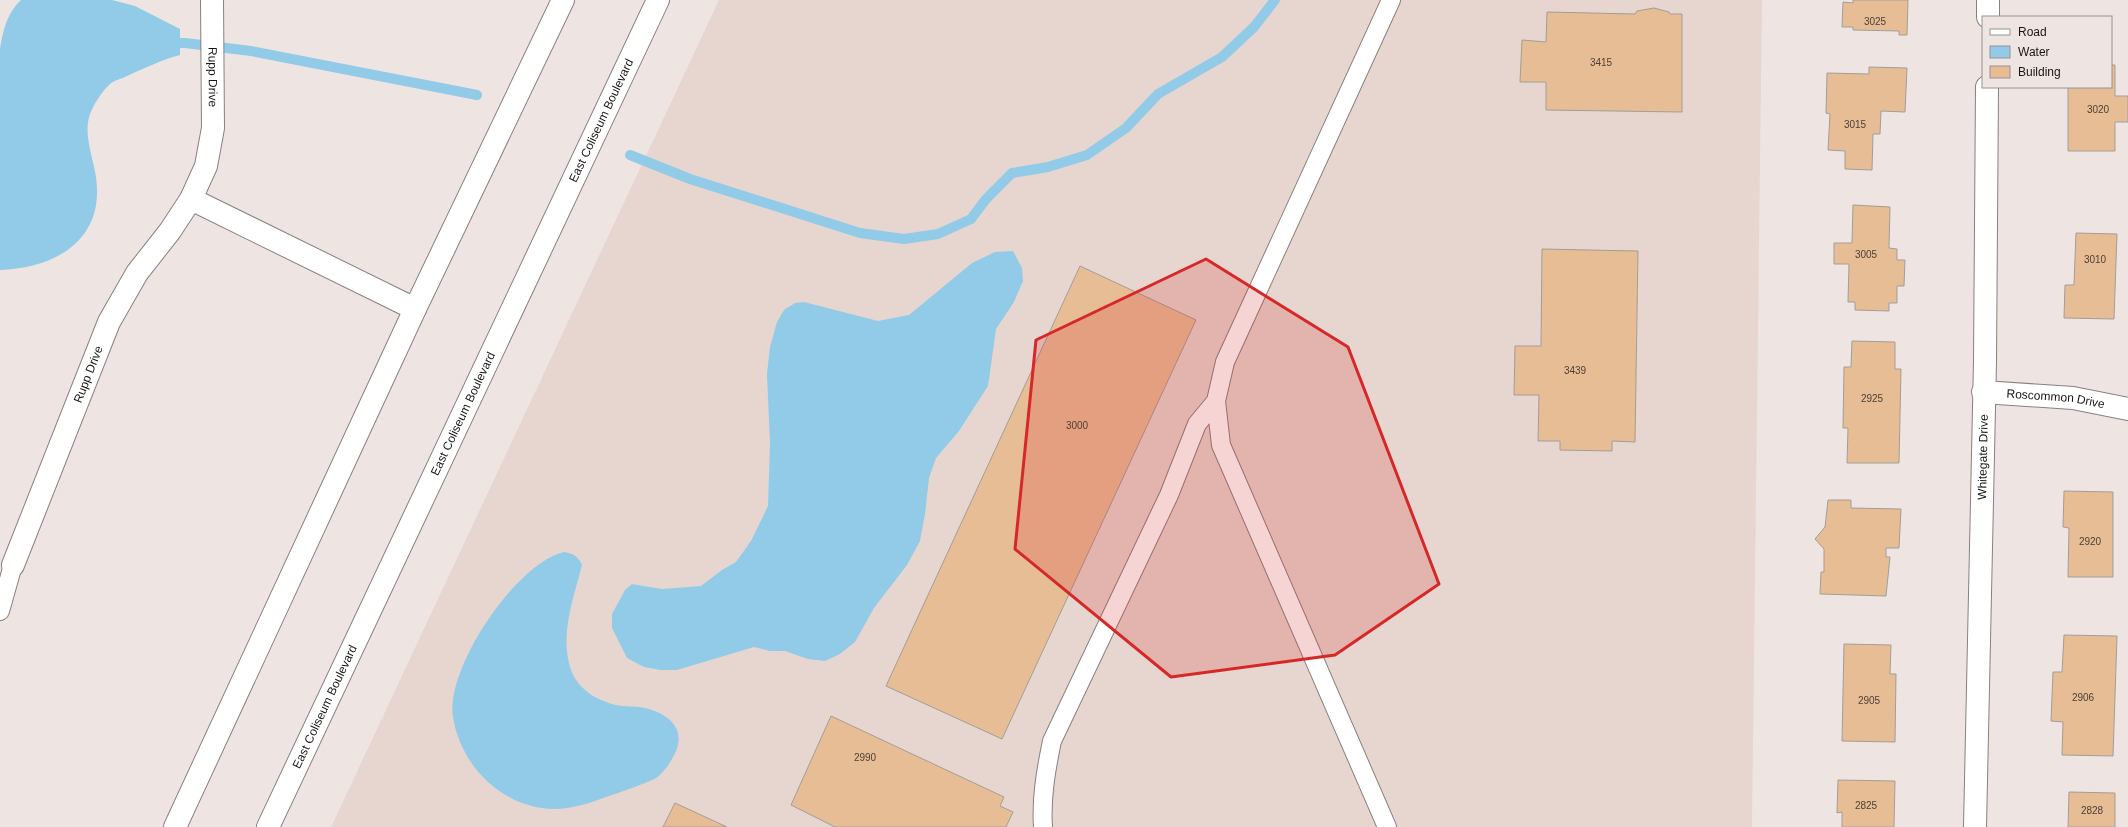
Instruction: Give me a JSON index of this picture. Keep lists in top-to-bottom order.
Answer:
{
  "streets": {
    "main road": [
      "Rupp Drive",
      "East Coliseum Boulevard",
      "Roscommon Drive",
      "Whitegate Drive"
    ]
  },
  "crossings": [
    ["Roscommon Drive", "Whitegate Drive"]
  ],
  "house_numbers": [
    "3025",
    "3415",
    "3020",
    "3015",
    "3005",
    "3010",
    "3439",
    "2925",
    "3000",
    "2920",
    "2906",
    "2905",
    "2990",
    "2825",
    "2828"
  ],
  "legend": ["Road", "Water", "Building"]
}
